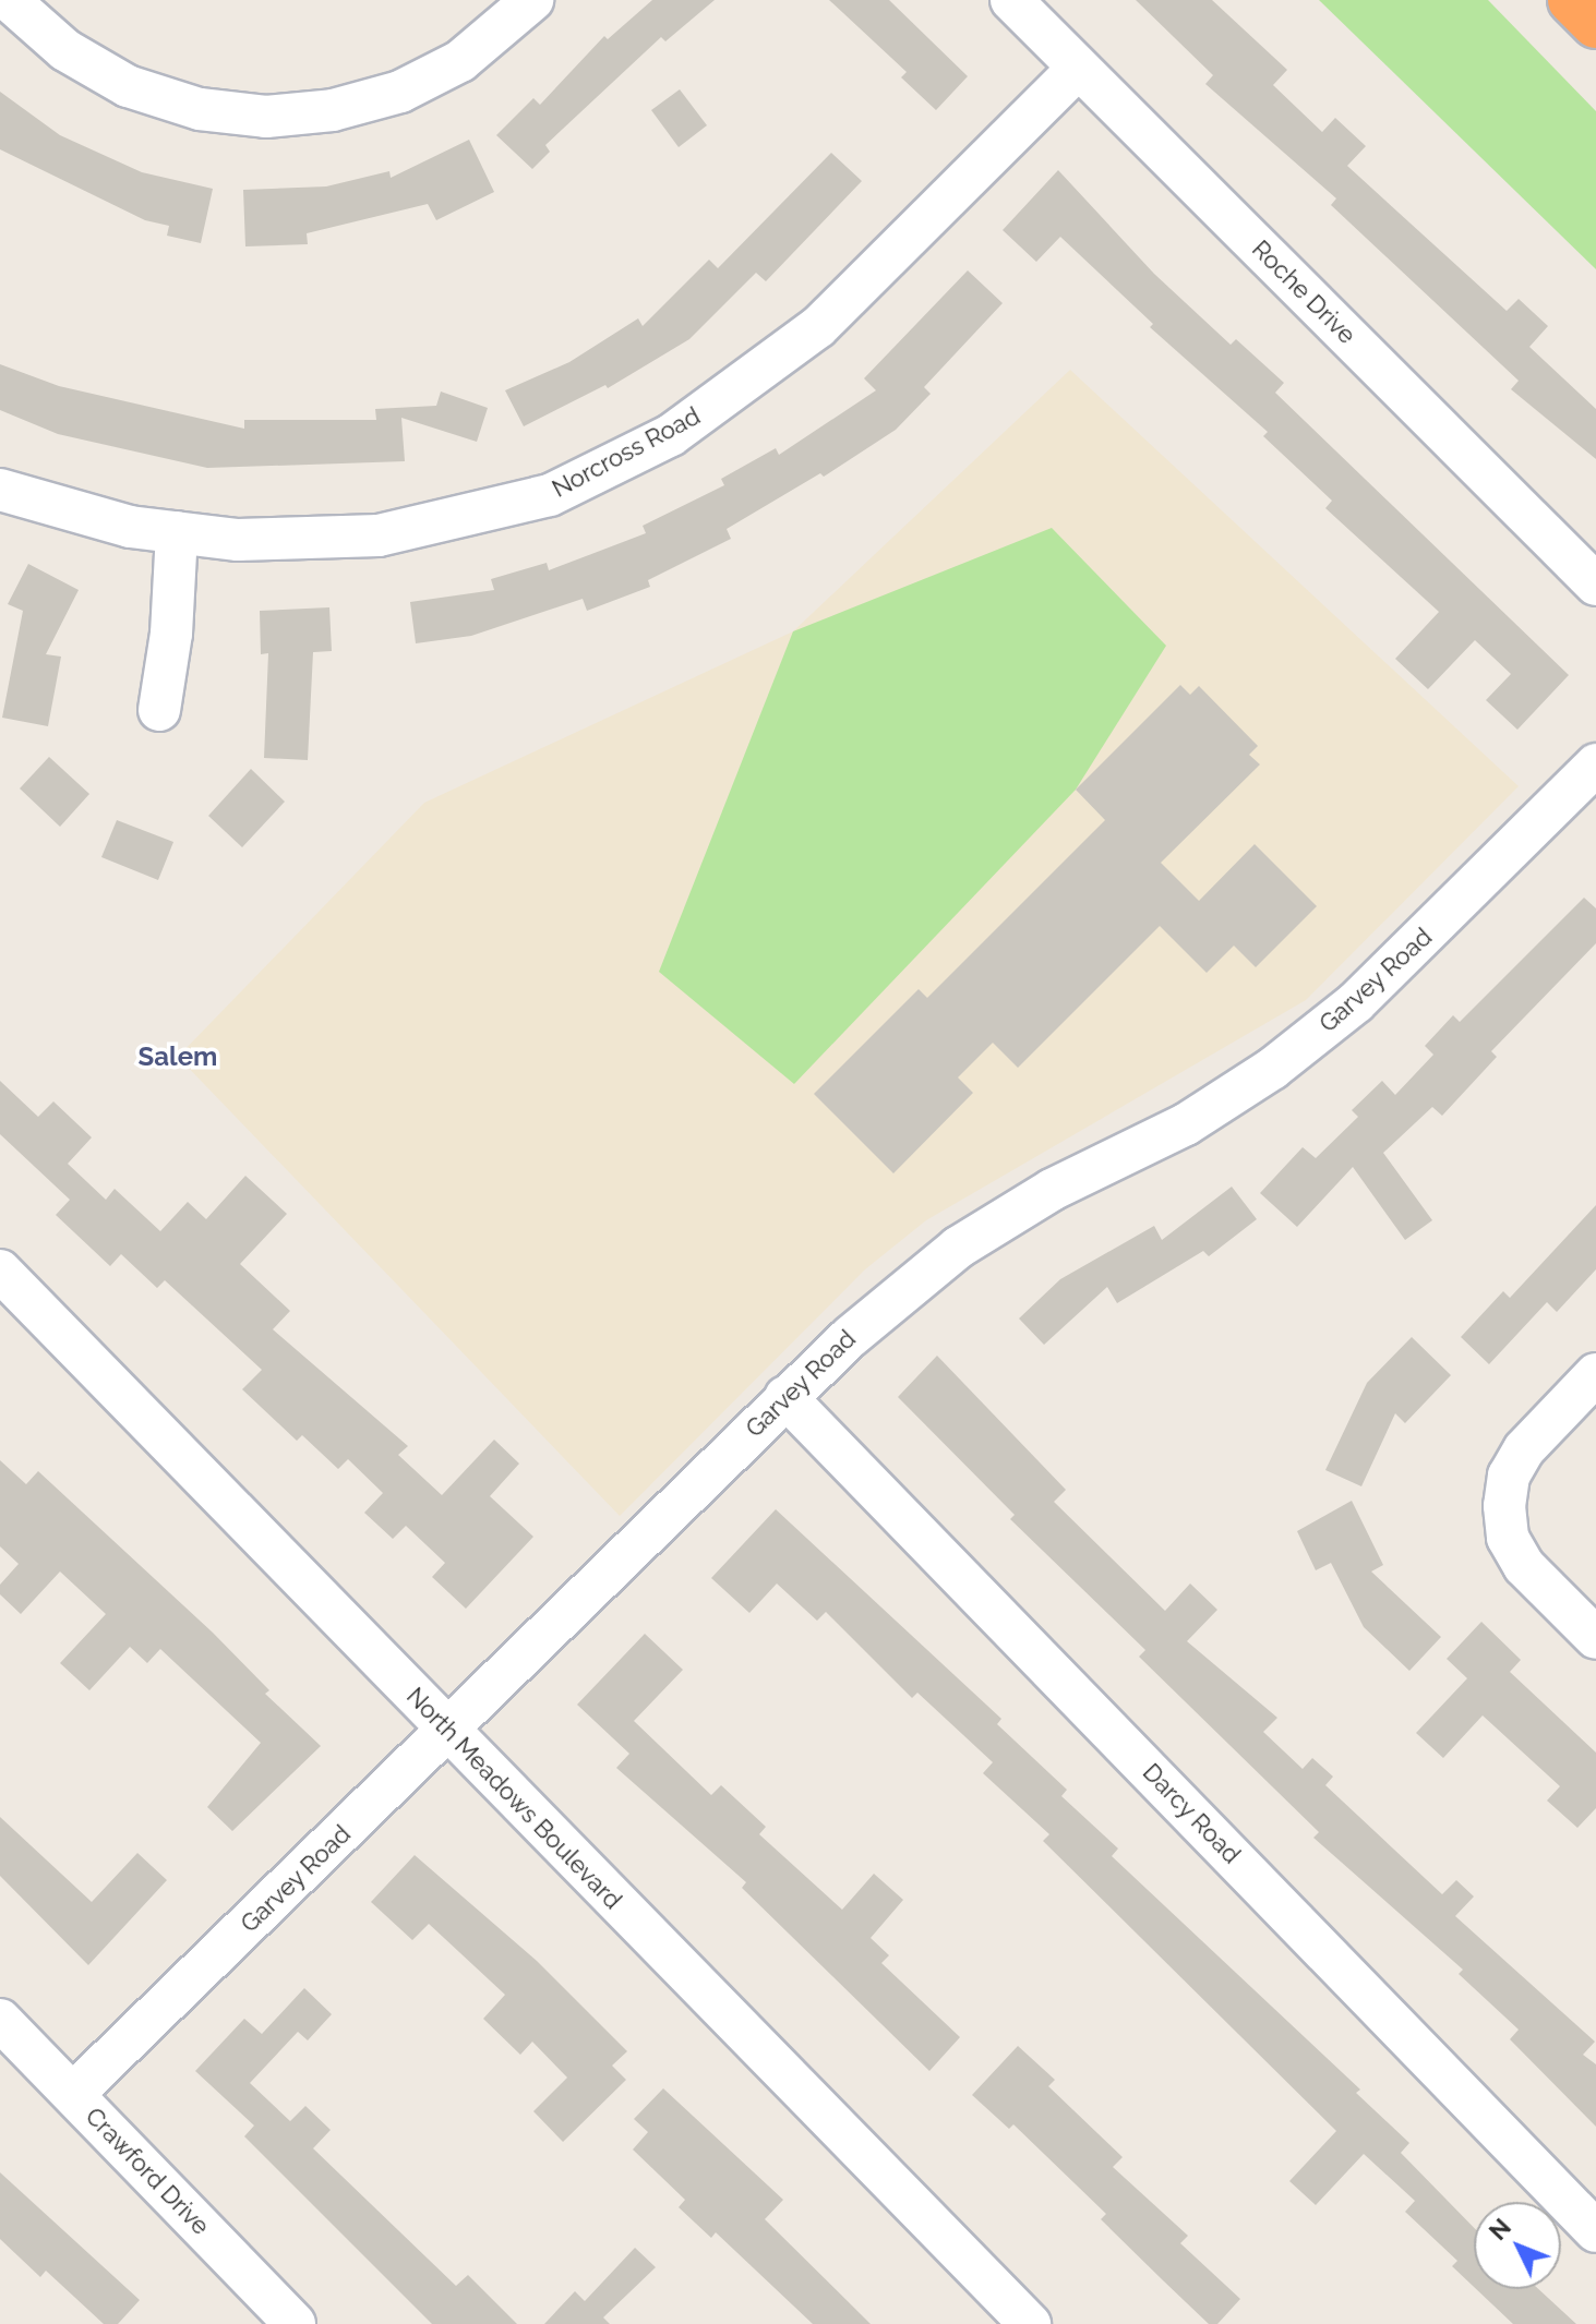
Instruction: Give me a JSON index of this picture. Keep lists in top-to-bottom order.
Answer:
{
  "streets": {
    "street": [
      "Roche Drive",
      "Norcross Road",
      "Garvey Road",
      "North Meadows Boulevard",
      "Darcy Road",
      "Crawford Drive"
    ]
  },
  "crossings": [
    ["Roche Drive", "Norcross Road"],
    ["Garvey Road", "North Meadows Boulevard"],
    ["Garvey Road", "Darcy Road"],
    ["Garvey Road", "Crawford Drive"]
  ],
  "districts": ["Salem"],
  "north": "top left"
}
